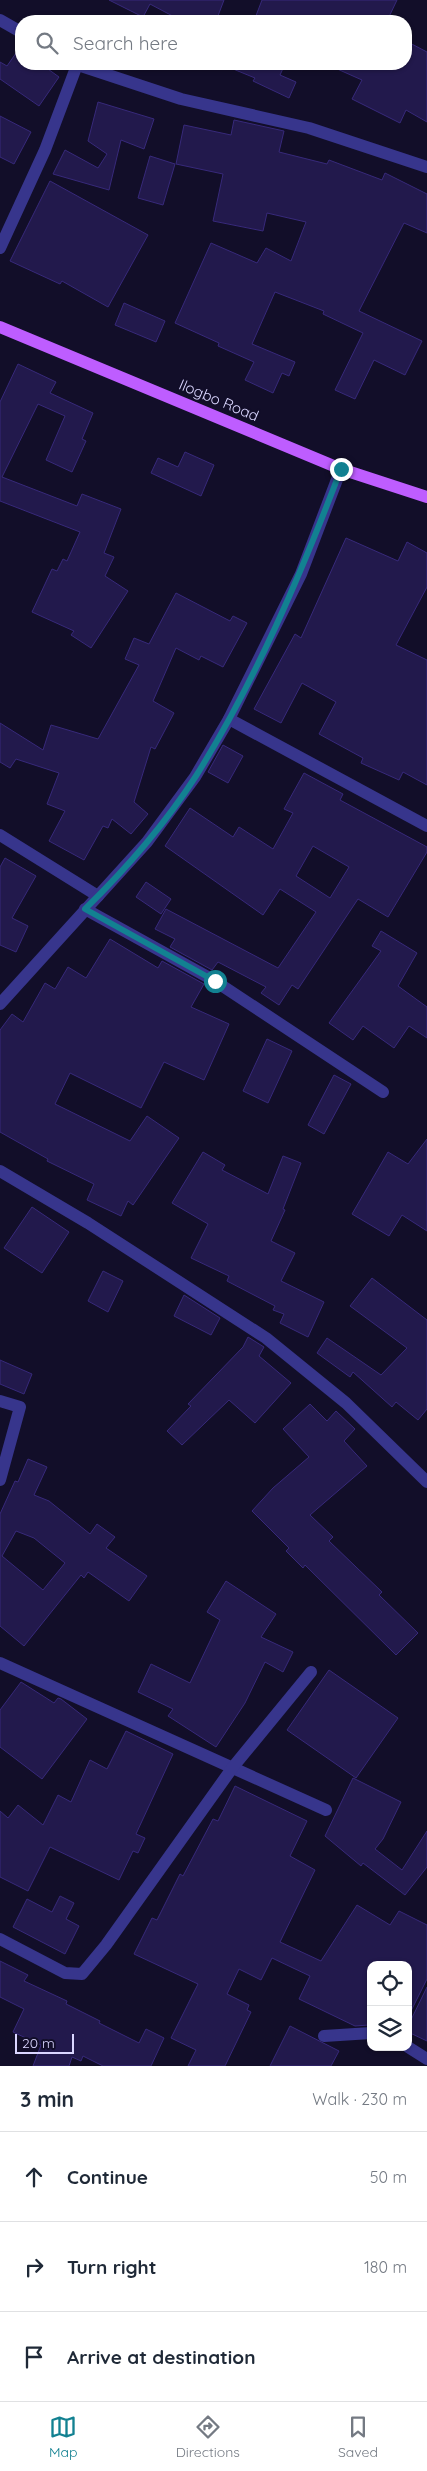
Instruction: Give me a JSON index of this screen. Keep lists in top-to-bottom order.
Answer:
{
  "streets": {
    "main road": ["Ilogbo Road"]
  },
  "scale_bar": "20 m",
  "page": {
    "search": "Search here",
    "scale": "20 m",
    "heading": ["3 min", "Walk · 230 m"],
    "list": [
      ["Continue", "50 m"],
      ["Turn right", "180 m"],
      "Arrive at destination"
    ],
    "nav": ["Map", "Directions", "Saved"]
  }
}
